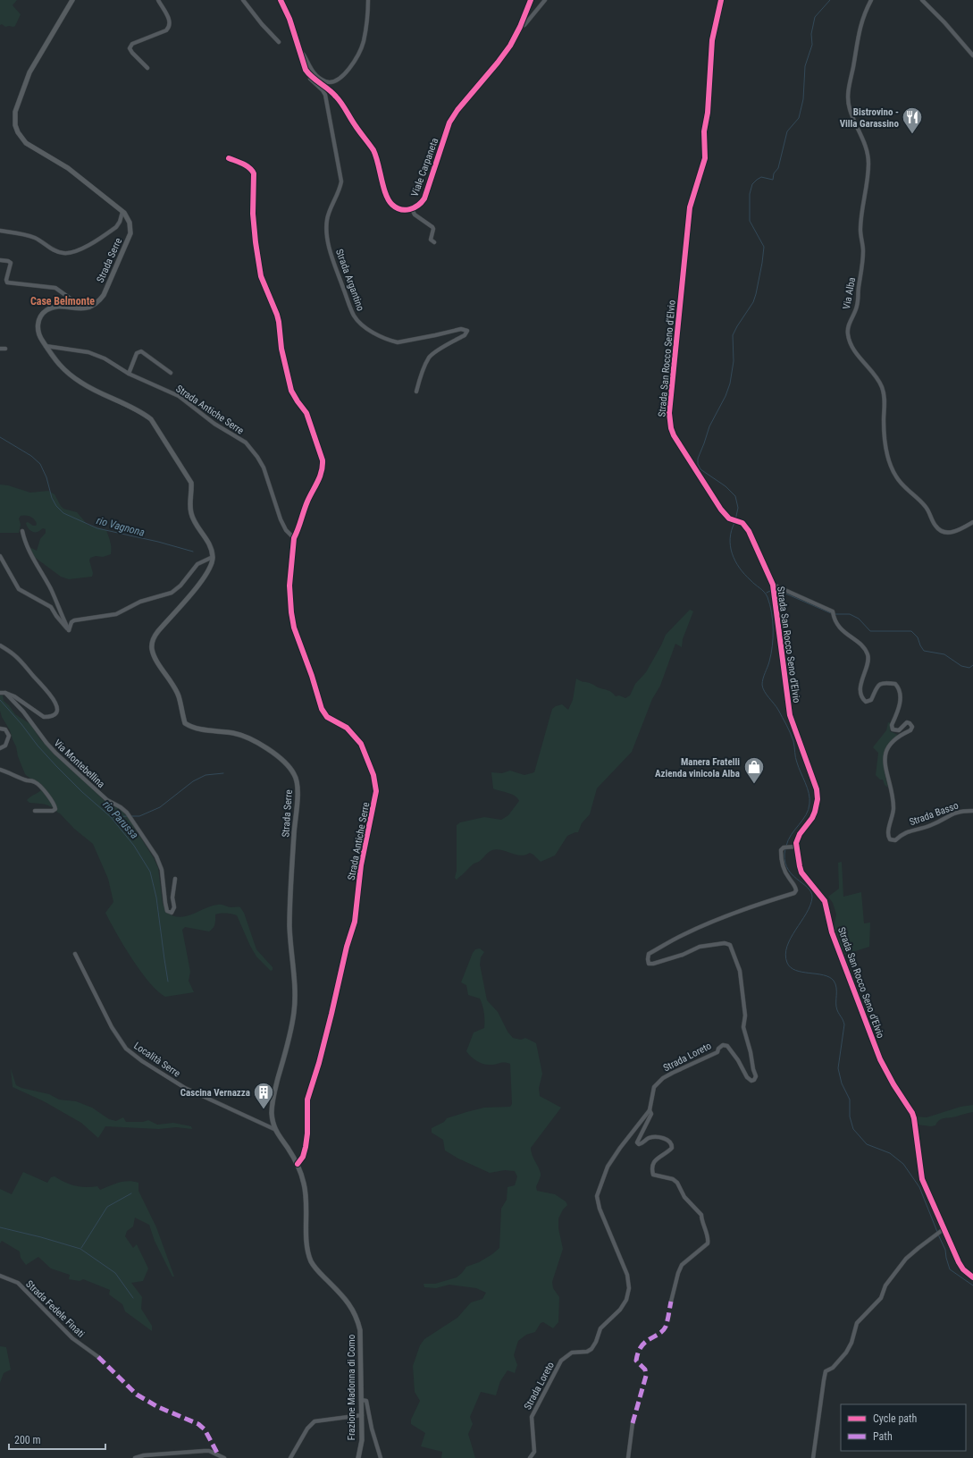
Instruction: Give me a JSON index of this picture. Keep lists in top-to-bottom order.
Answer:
{
  "streets": {
    "main road": ["Viale Carpaneta", "Strada Serre", "Frazione Madonna di Como"],
    "street": [
      "Strada Argantino",
      "Via Alba",
      "Strada San Rocco Seno d'Elvio",
      "Strada Antiche Serre",
      "Via Montebellina",
      "Strada Basso",
      "Strada Loreto",
      "Località Serre",
      "Strada Fedele Finati"
    ]
  },
  "crossings": [
    ["Viale Carpaneta", "Strada Argantino"],
    ["Strada Serre", "Strada Antiche Serre"],
    ["Strada Serre", "Località Serre"],
    ["Strada Serre", "Frazione Madonna di Como"],
    ["Strada San Rocco Seno d'Elvio", "Strada Basso"],
    ["Strada San Rocco Seno d'Elvio", "Strada Loreto"],
    ["Strada Antiche Serre", "Frazione Madonna di Como"]
  ],
  "districts": ["Case Belmonte"],
  "water": ["rio Vagnona", "rio Parussa"],
  "places": {
    "restaurant": ["Bistrovino - Villa Garassino"],
    "shop": ["Manera Fratelli Azienda vinicola Alba"],
    "building": ["Cascina Vernazza"]
  },
  "legend": ["Cycle path", "Path"],
  "scale_bar": "200 m"
}
